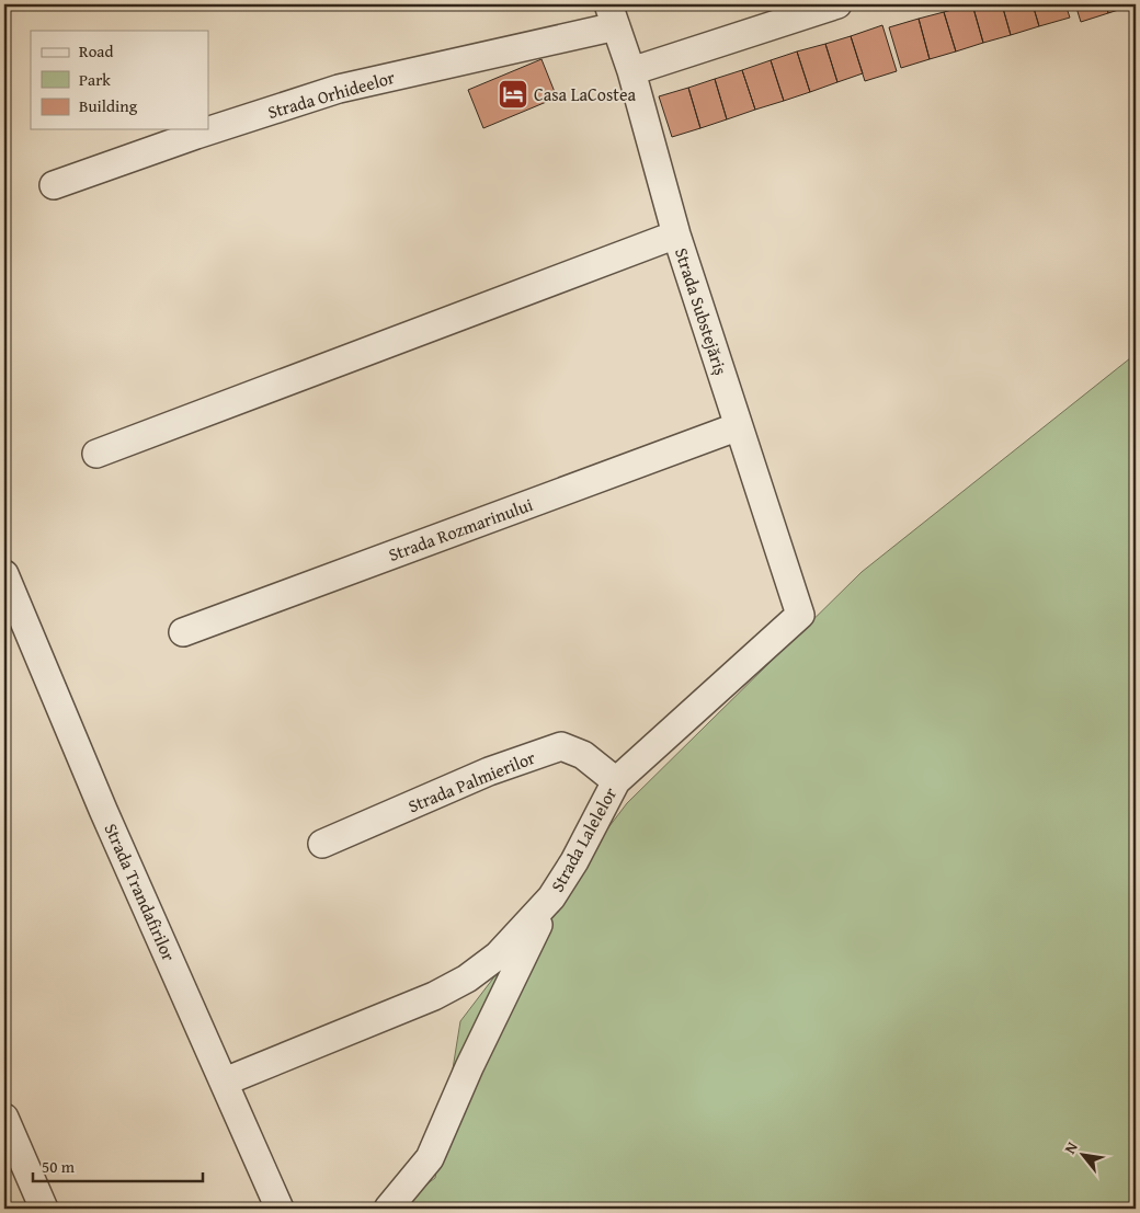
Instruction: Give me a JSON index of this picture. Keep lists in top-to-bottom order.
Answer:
{
  "streets": {
    "street": [
      "Strada Orhideelor",
      "Strada Substejăriș",
      "Strada Rozmarinului",
      "Strada Palmierilor",
      "Strada Lalelelor",
      "Strada Trandafirilor"
    ]
  },
  "crossings": [
    ["Strada Orhideelor", "Strada Substejăriș"],
    ["Strada Substejăriș", "Strada Rozmarinului"],
    ["Strada Substejăriș", "Strada Lalelelor"],
    ["Strada Palmierilor", "Strada Lalelelor"],
    ["Strada Lalelelor", "Strada Trandafirilor"]
  ],
  "places": {
    "hotel": ["Casa LaCostea"]
  },
  "legend": ["Road", "Park", "Building"],
  "scale_bar": "50 m",
  "north": "top left"
}
